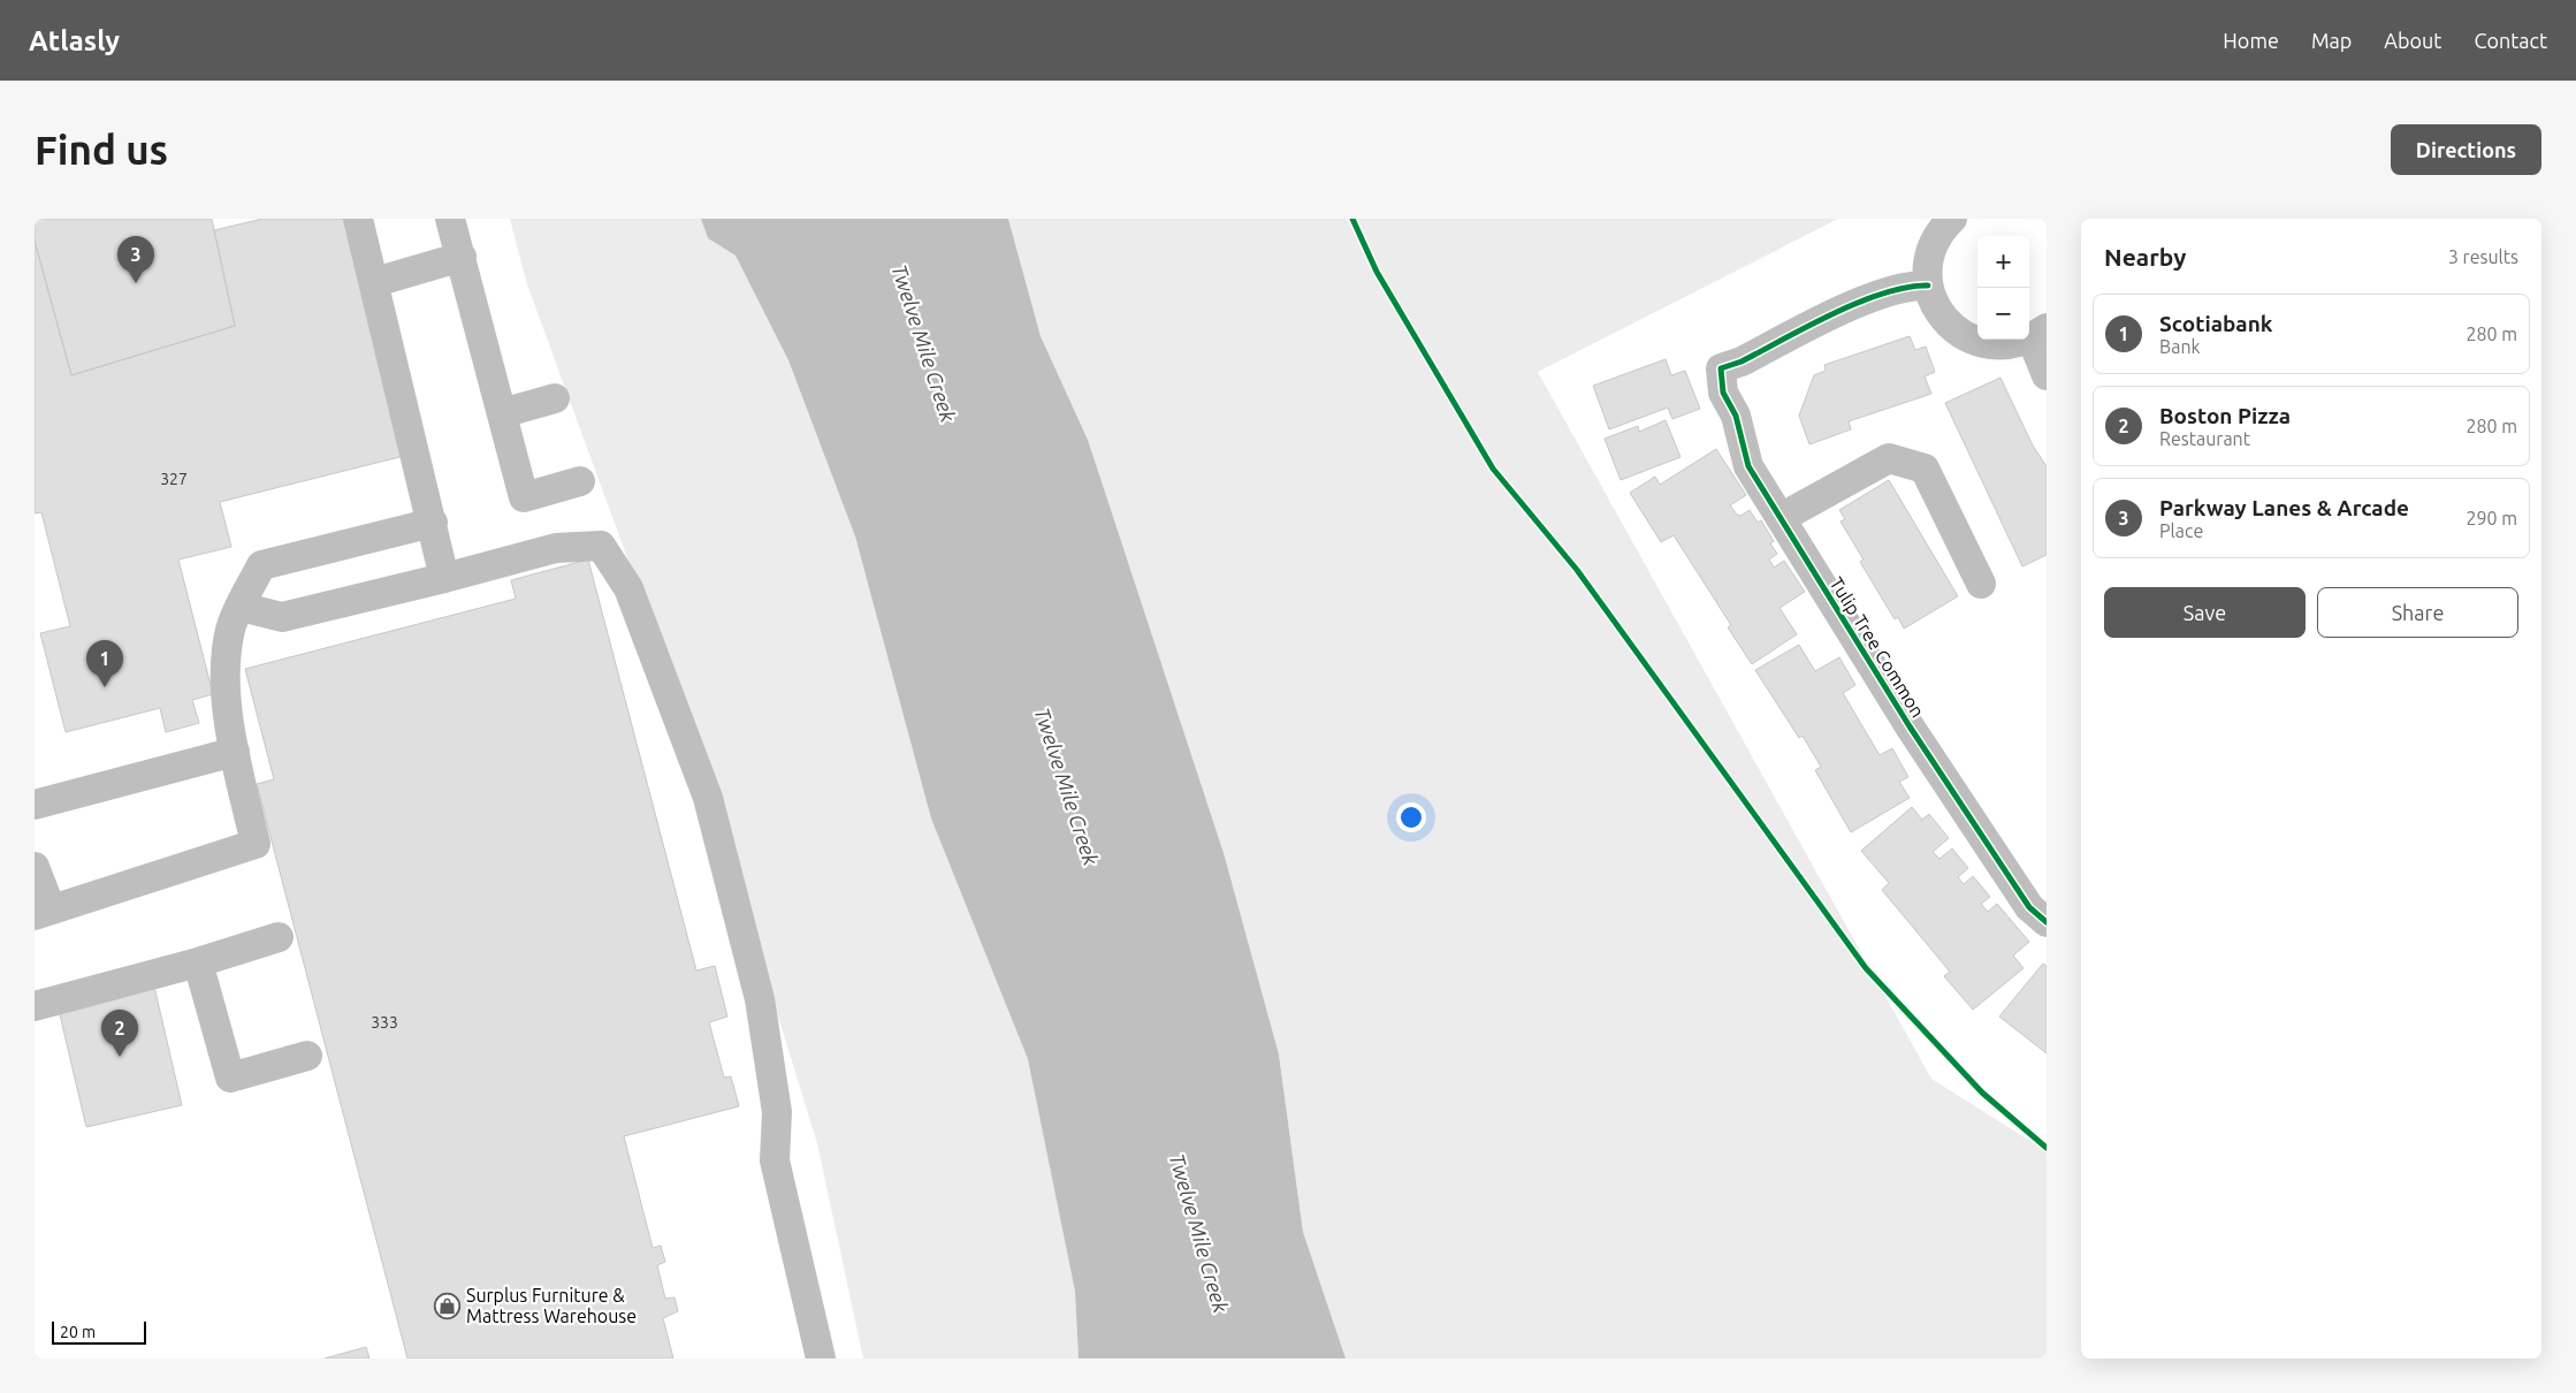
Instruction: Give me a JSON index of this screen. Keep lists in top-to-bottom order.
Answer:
{
  "streets": {
    "street": ["Tulip Tree Common"]
  },
  "water": ["Twelve Mile Creek"],
  "places": {
    "shop": ["Surplus Furniture & Mattress Warehouse"]
  },
  "house_numbers": ["327", "333"],
  "scale_bar": "20 m",
  "page": {
    "header": "Atlasly",
    "nav": [
      "Home",
      "Map",
      "About",
      "Contact"
    ],
    "buttons": [
      "Directions",
      ["Save", "Share"]
    ],
    "title": "Find us",
    "heading": ["Nearby", "3 results"],
    "map_buttons": ["+", "−"],
    "pins": ["3", "1", "2"],
    "list": [
      {
        "mark": "1",
        "name": "Scotiabank",
        "note": "Bank",
        "value": "280 m"
      },
      {
        "mark": "2",
        "name": "Boston Pizza",
        "note": "Restaurant",
        "value": "280 m"
      },
      {
        "mark": "3",
        "name": "Parkway Lanes & Arcade",
        "note": "Place",
        "value": "290 m"
      }
    ],
    "scale": "20 m"
  }
}
